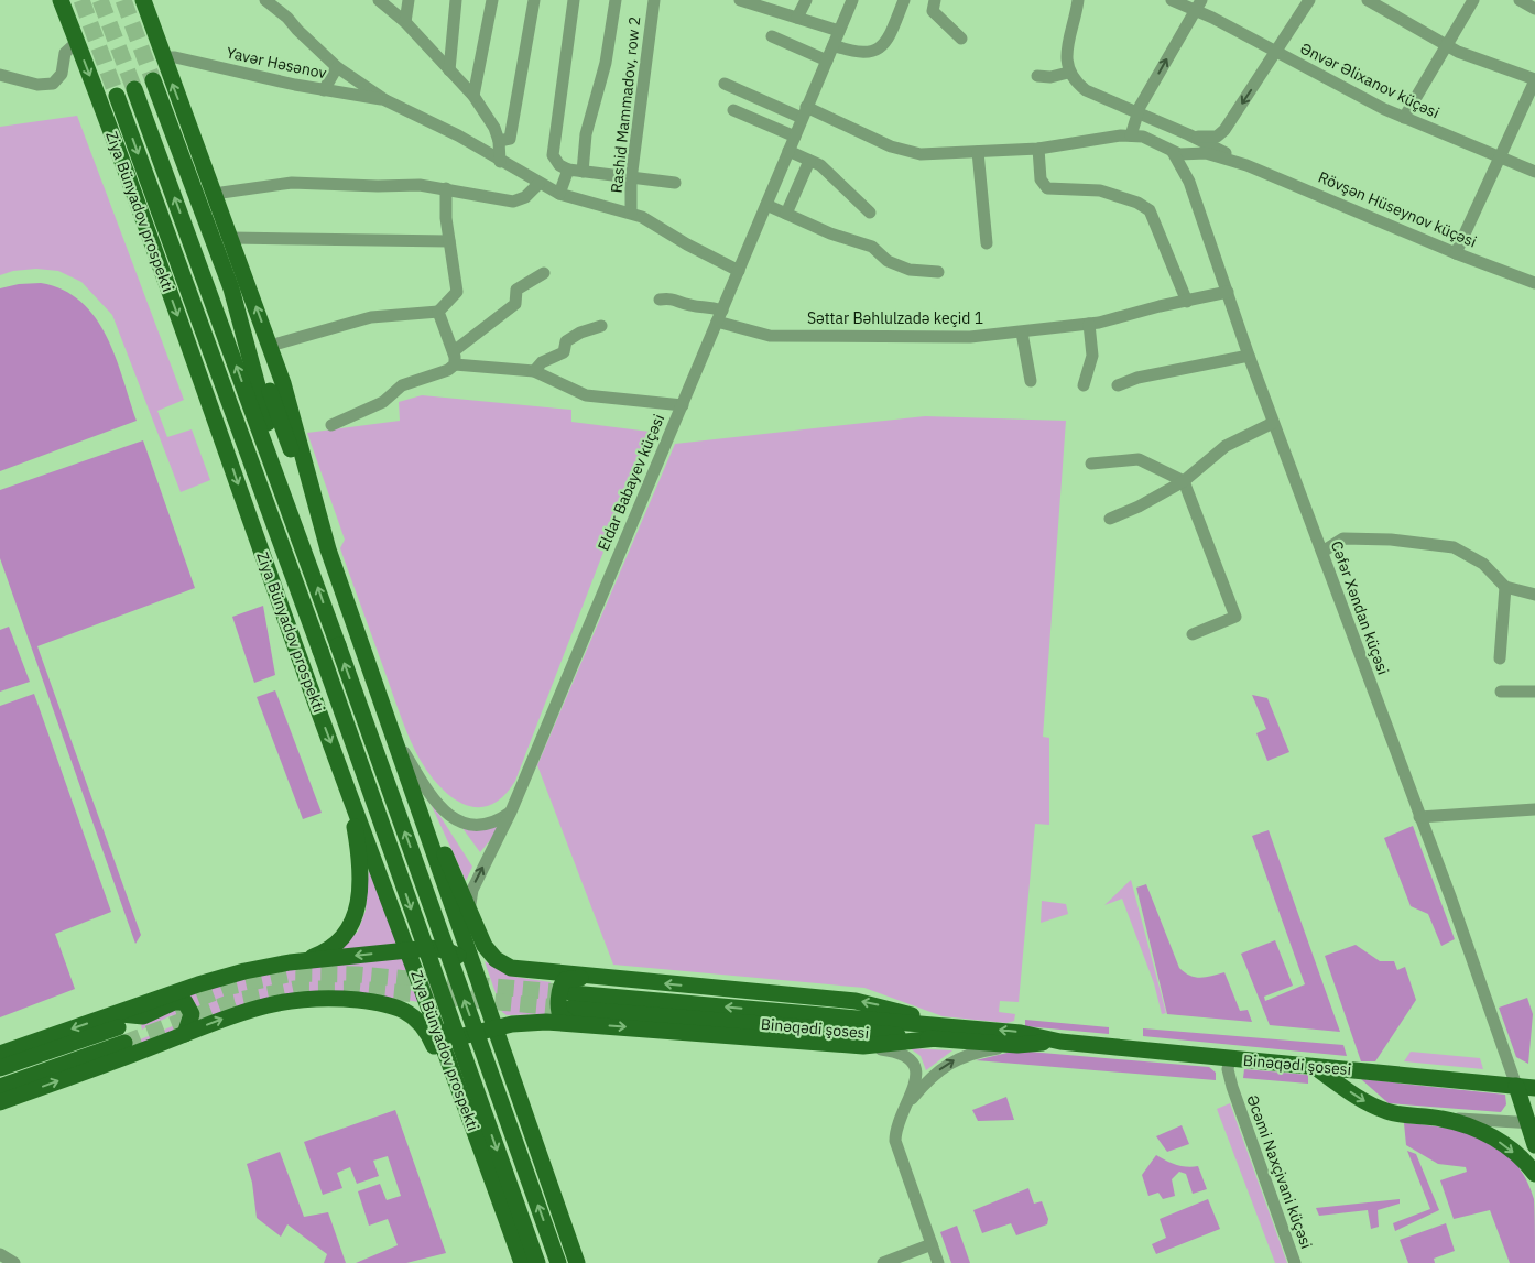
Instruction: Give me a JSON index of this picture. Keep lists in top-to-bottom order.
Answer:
{
  "streets": {
    "main road": ["Ziya Bünyadov prospekti", "Binəqədi şosesi"],
    "street": [
      "Yavər Həsənov",
      "Ənvər Əlixanov küçəsi",
      "Rashid Mammadov, row 2",
      "Rövşən Hüseynov küçəsi",
      "Səttar Bəhlulzadə keçid 1",
      "Eldar Babayev küçəsi",
      "Cəfər Xəndan küçəsi",
      "Əcəmi Naxçivani küçəsi"
    ]
  },
  "crossings": [
    ["Ziya Bünyadov prospekti", "Eldar Babayev küçəsi"],
    ["Səttar Bəhlulzadə keçid 1", "Eldar Babayev küçəsi"],
    ["Səttar Bəhlulzadə keçid 1", "Cəfər Xəndan küçəsi"],
    ["Cəfər Xəndan küçəsi", "Binəqədi şosesi"],
    ["Binəqədi şosesi", "Əcəmi Naxçivani küçəsi"]
  ]
}
